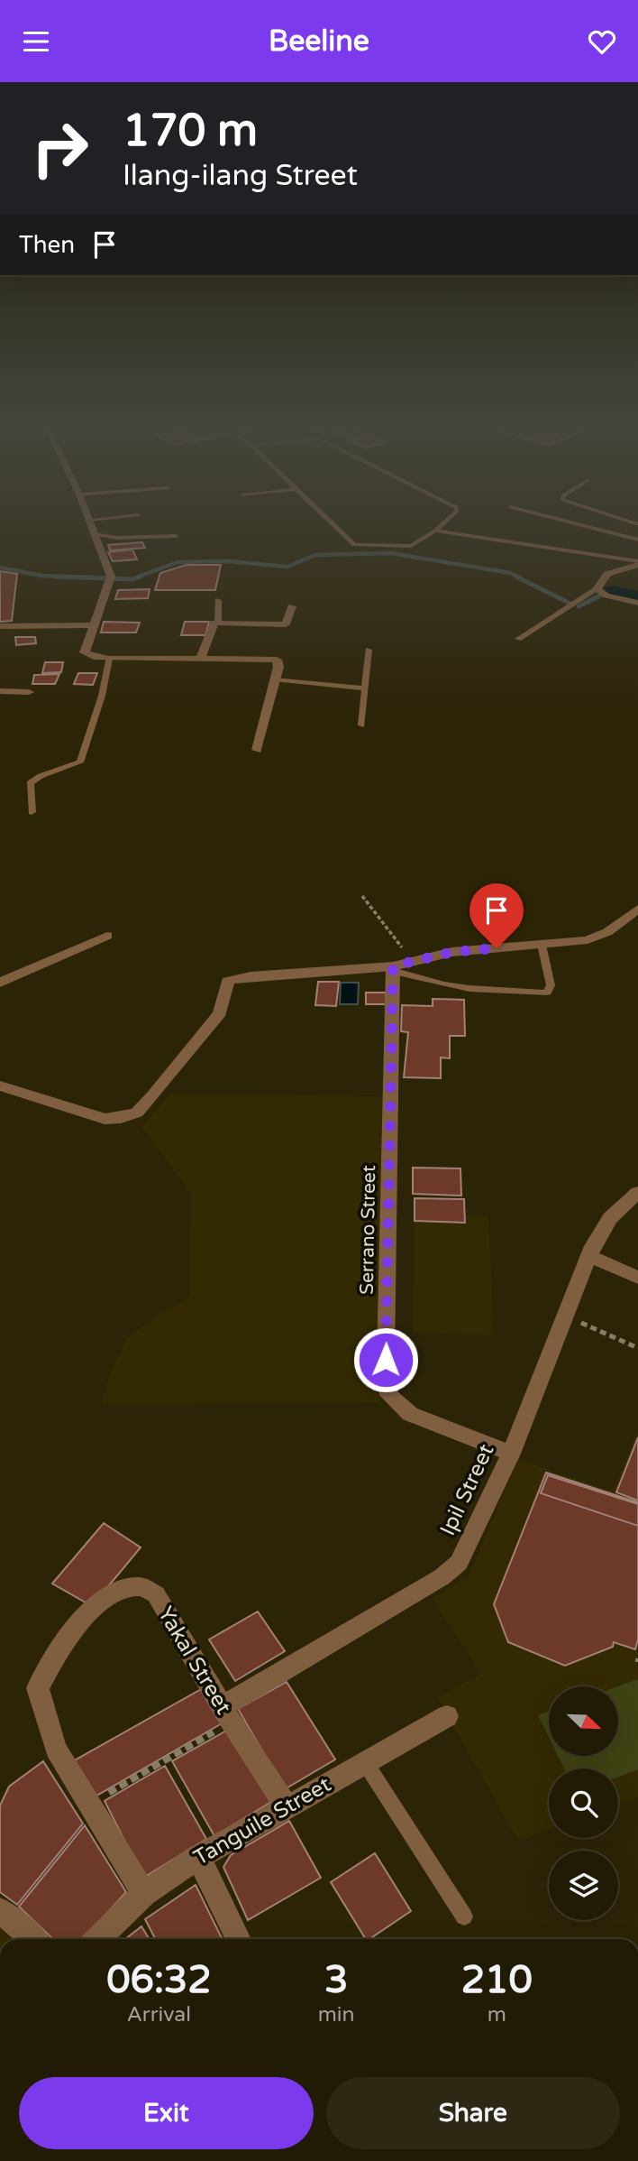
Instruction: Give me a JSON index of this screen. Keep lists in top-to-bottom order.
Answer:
{
  "streets": {
    "street": [
      "Serrano Street",
      "Ipil Street",
      "Yakal Street",
      "Tanguile Street"
    ]
  },
  "crossings": [
    ["Serrano Street", "Ipil Street"],
    ["Ipil Street", "Yakal Street"],
    ["Yakal Street", "Tanguile Street"]
  ],
  "north": "bottom right",
  "page": {
    "header": "Beeline",
    "turn": ["170 m", "Ilang-ilang Street"],
    "then": "Then",
    "eta": [
      "06:32",
      "Arrival",
      "3",
      "min",
      "210",
      "m"
    ],
    "buttons": ["Exit", "Share"]
  }
}
